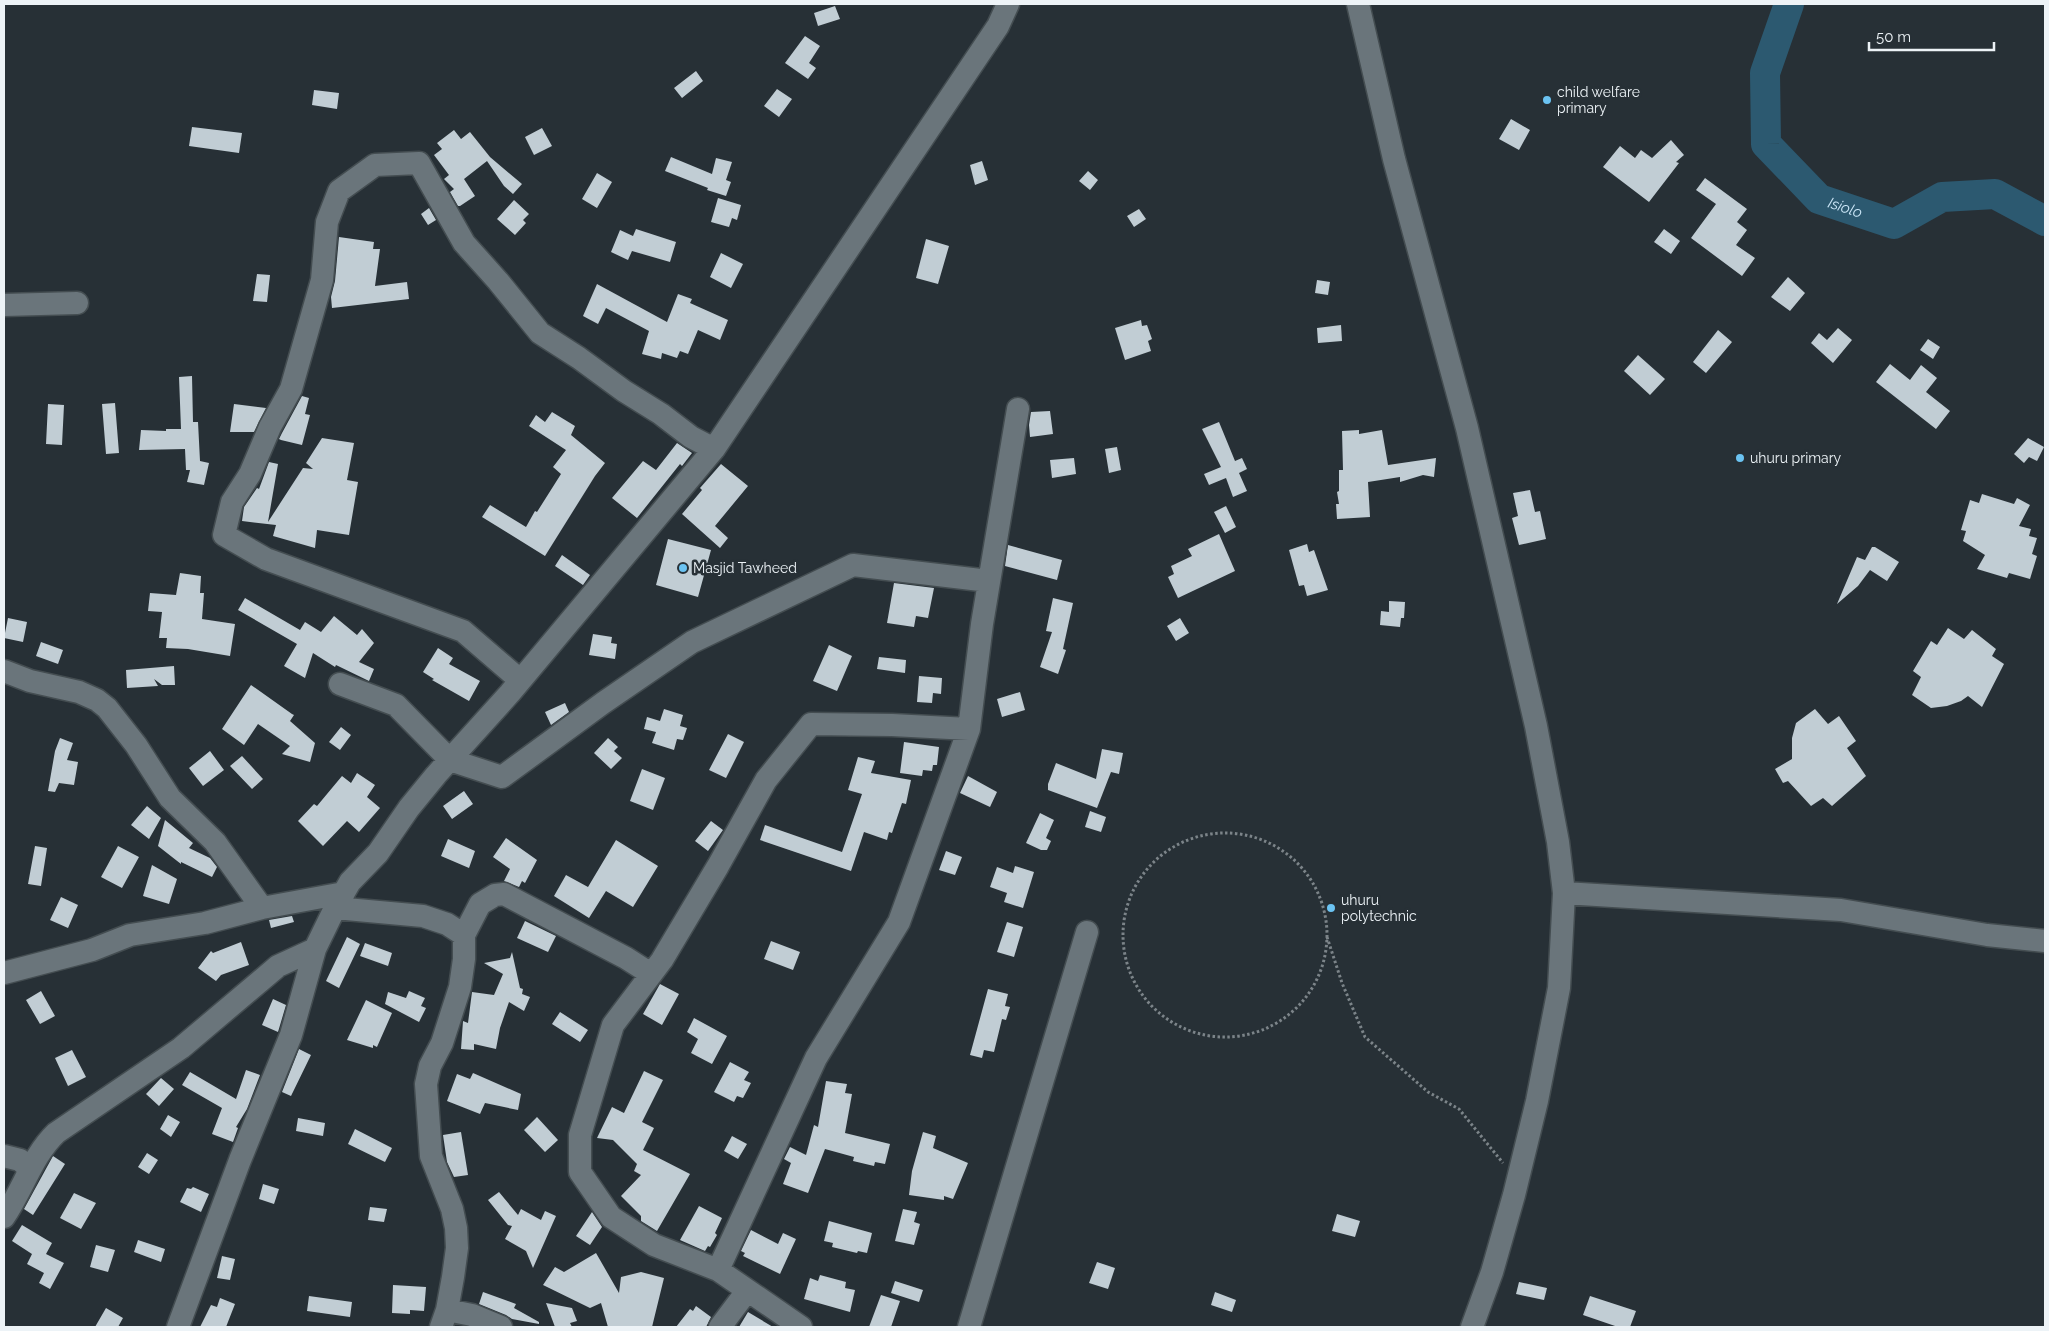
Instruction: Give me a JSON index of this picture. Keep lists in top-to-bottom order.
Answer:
{
  "water": ["Isiolo"],
  "places": [
    "child welfare primary",
    "uhuru primary",
    "Masjid Tawheed",
    "uhuru polytechnic"
  ],
  "scale_bar": "50 m"
}
